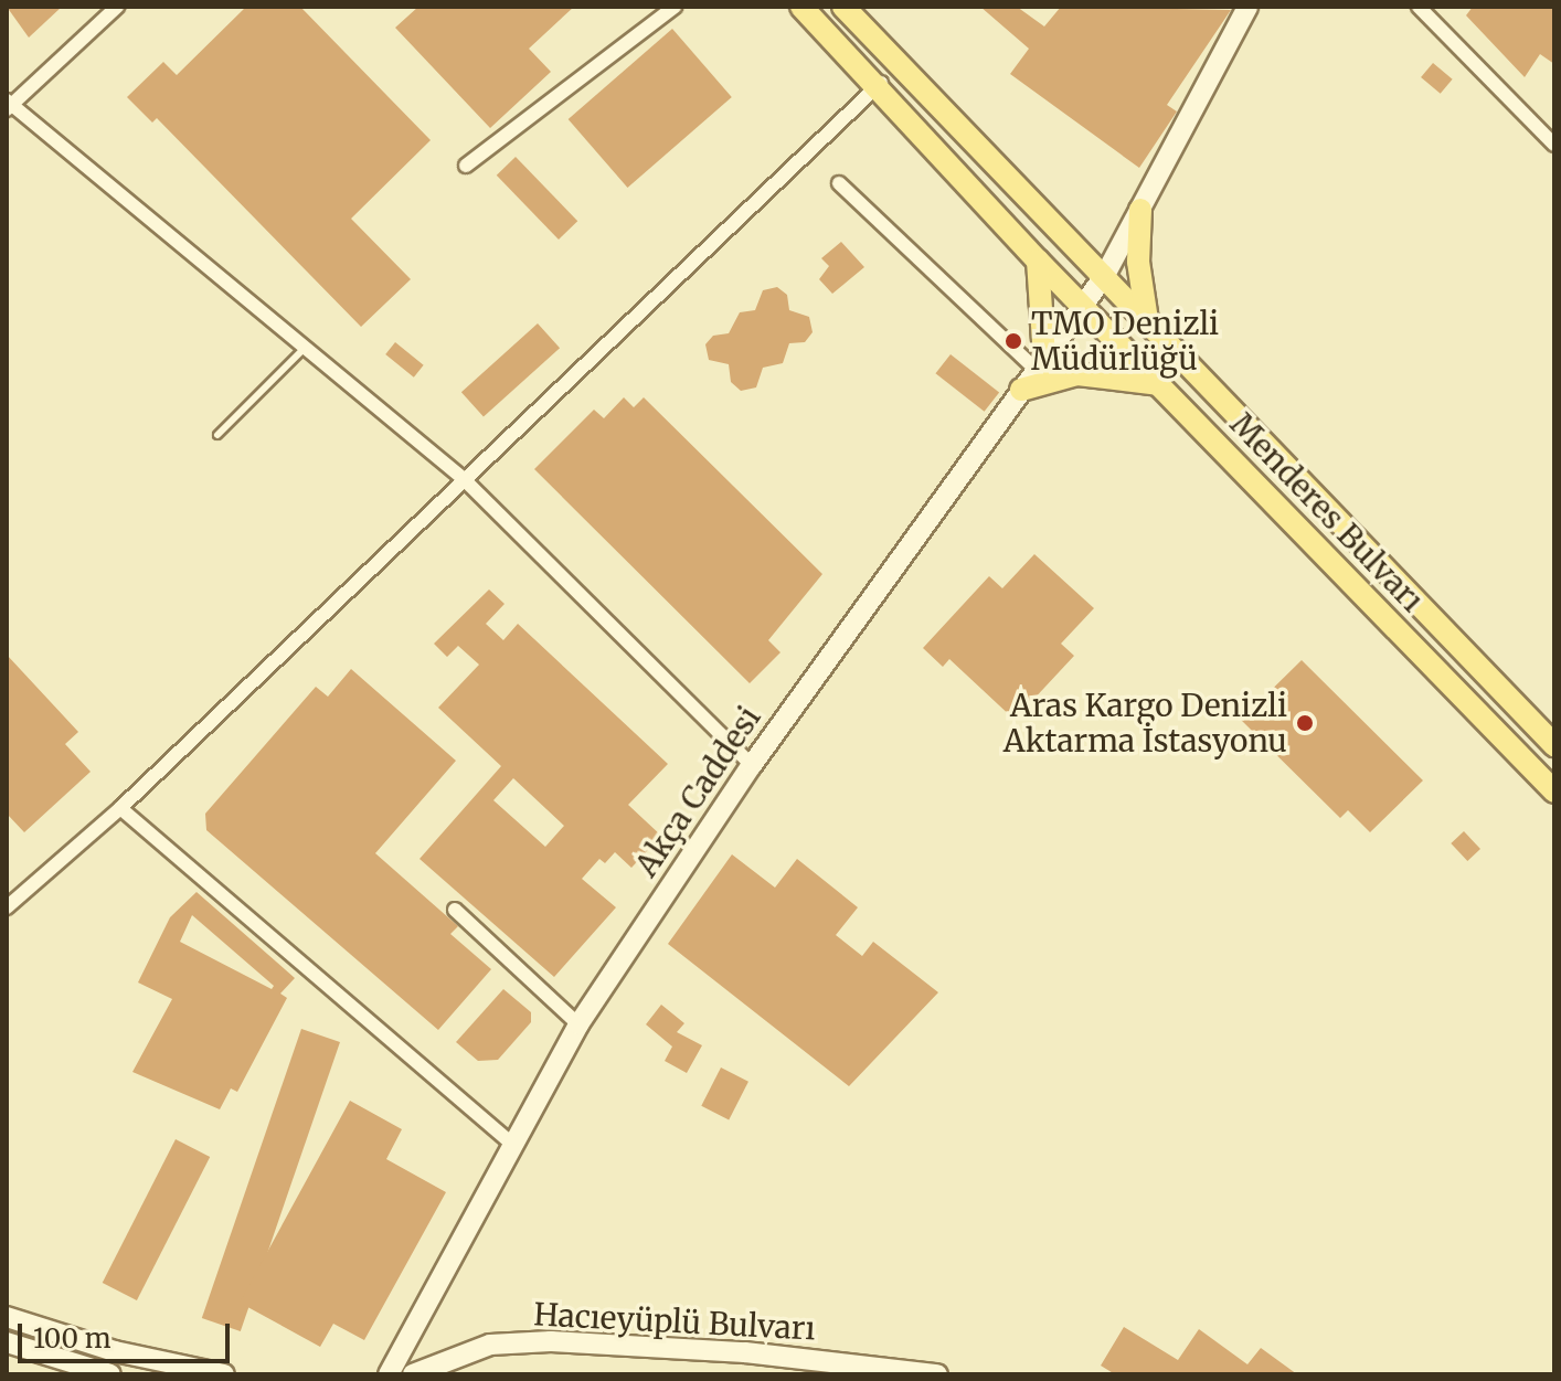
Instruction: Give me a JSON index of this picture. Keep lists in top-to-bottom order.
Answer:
{
  "streets": {
    "main road": ["Menderes Bulvarı"],
    "street": ["Akça Caddesi", "Hacıeyüplü Bulvarı"]
  },
  "places": ["TMO Denizli Müdürlüğü", "Aras Kargo Denizli Aktarma İstasyonu"],
  "scale_bar": "100 m"
}
